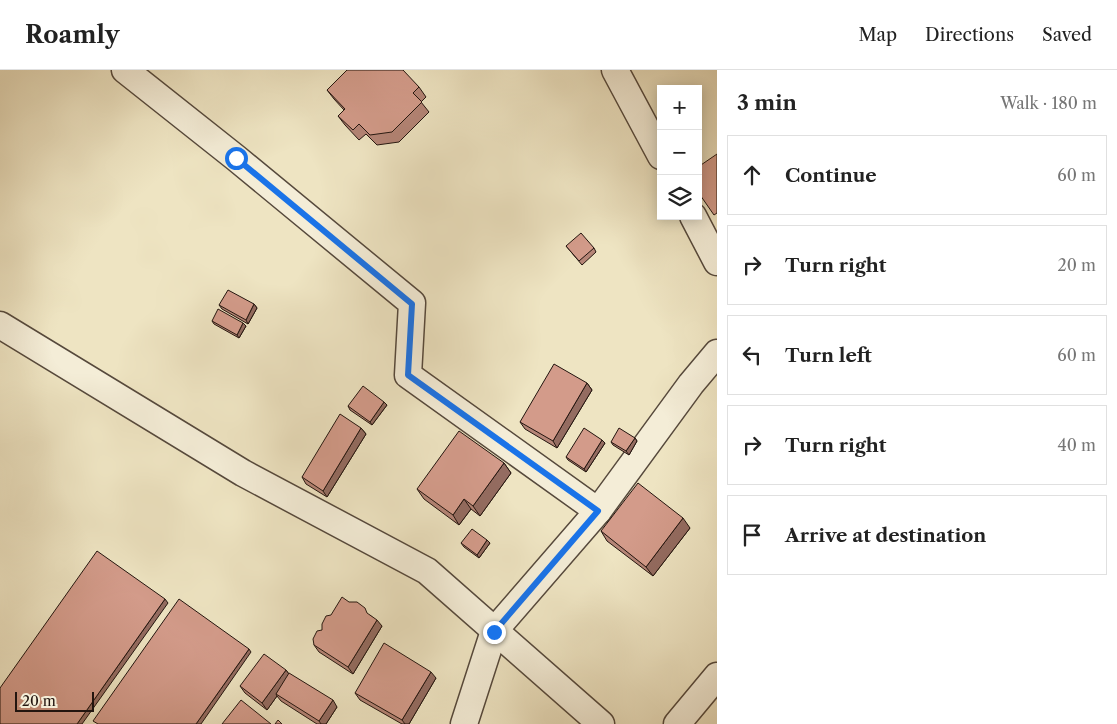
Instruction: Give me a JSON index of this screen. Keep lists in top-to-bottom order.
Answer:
{
  "scale_bar": "20 m",
  "page": {
    "header": "Roamly",
    "nav": ["Map", "Directions", "Saved"],
    "heading": ["3 min", "Walk · 180 m"],
    "map_buttons": ["+", "−"],
    "list": [
      ["Continue", "60 m"],
      ["Turn right", "20 m"],
      ["Turn left", "60 m"],
      ["Turn right", "40 m"],
      "Arrive at destination"
    ],
    "scale": "20 m"
  }
}
